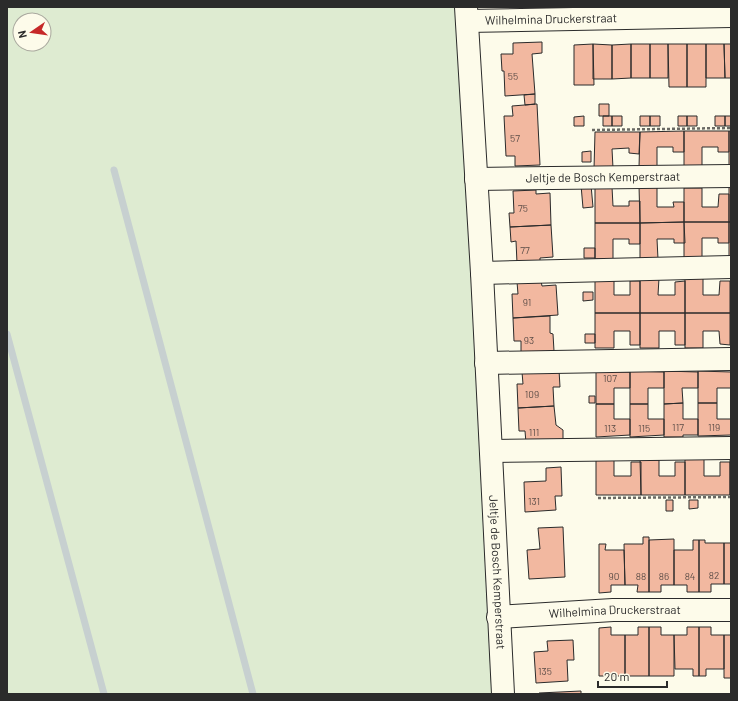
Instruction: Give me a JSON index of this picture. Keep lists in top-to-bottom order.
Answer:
{
  "streets": {
    "street": ["Wilhelmina Druckerstraat", "Jeltje de Bosch Kemperstraat"]
  },
  "crossings": [
    ["Wilhelmina Druckerstraat", "Jeltje de Bosch Kemperstraat"]
  ],
  "house_numbers": [
    "55",
    "57",
    "75",
    "77",
    "91",
    "93",
    "107",
    "109",
    "117",
    "119",
    "113",
    "115",
    "111",
    "131",
    "82",
    "90",
    "88",
    "86",
    "84",
    "135"
  ],
  "scale_bar": "20 m",
  "north": "left"
}
